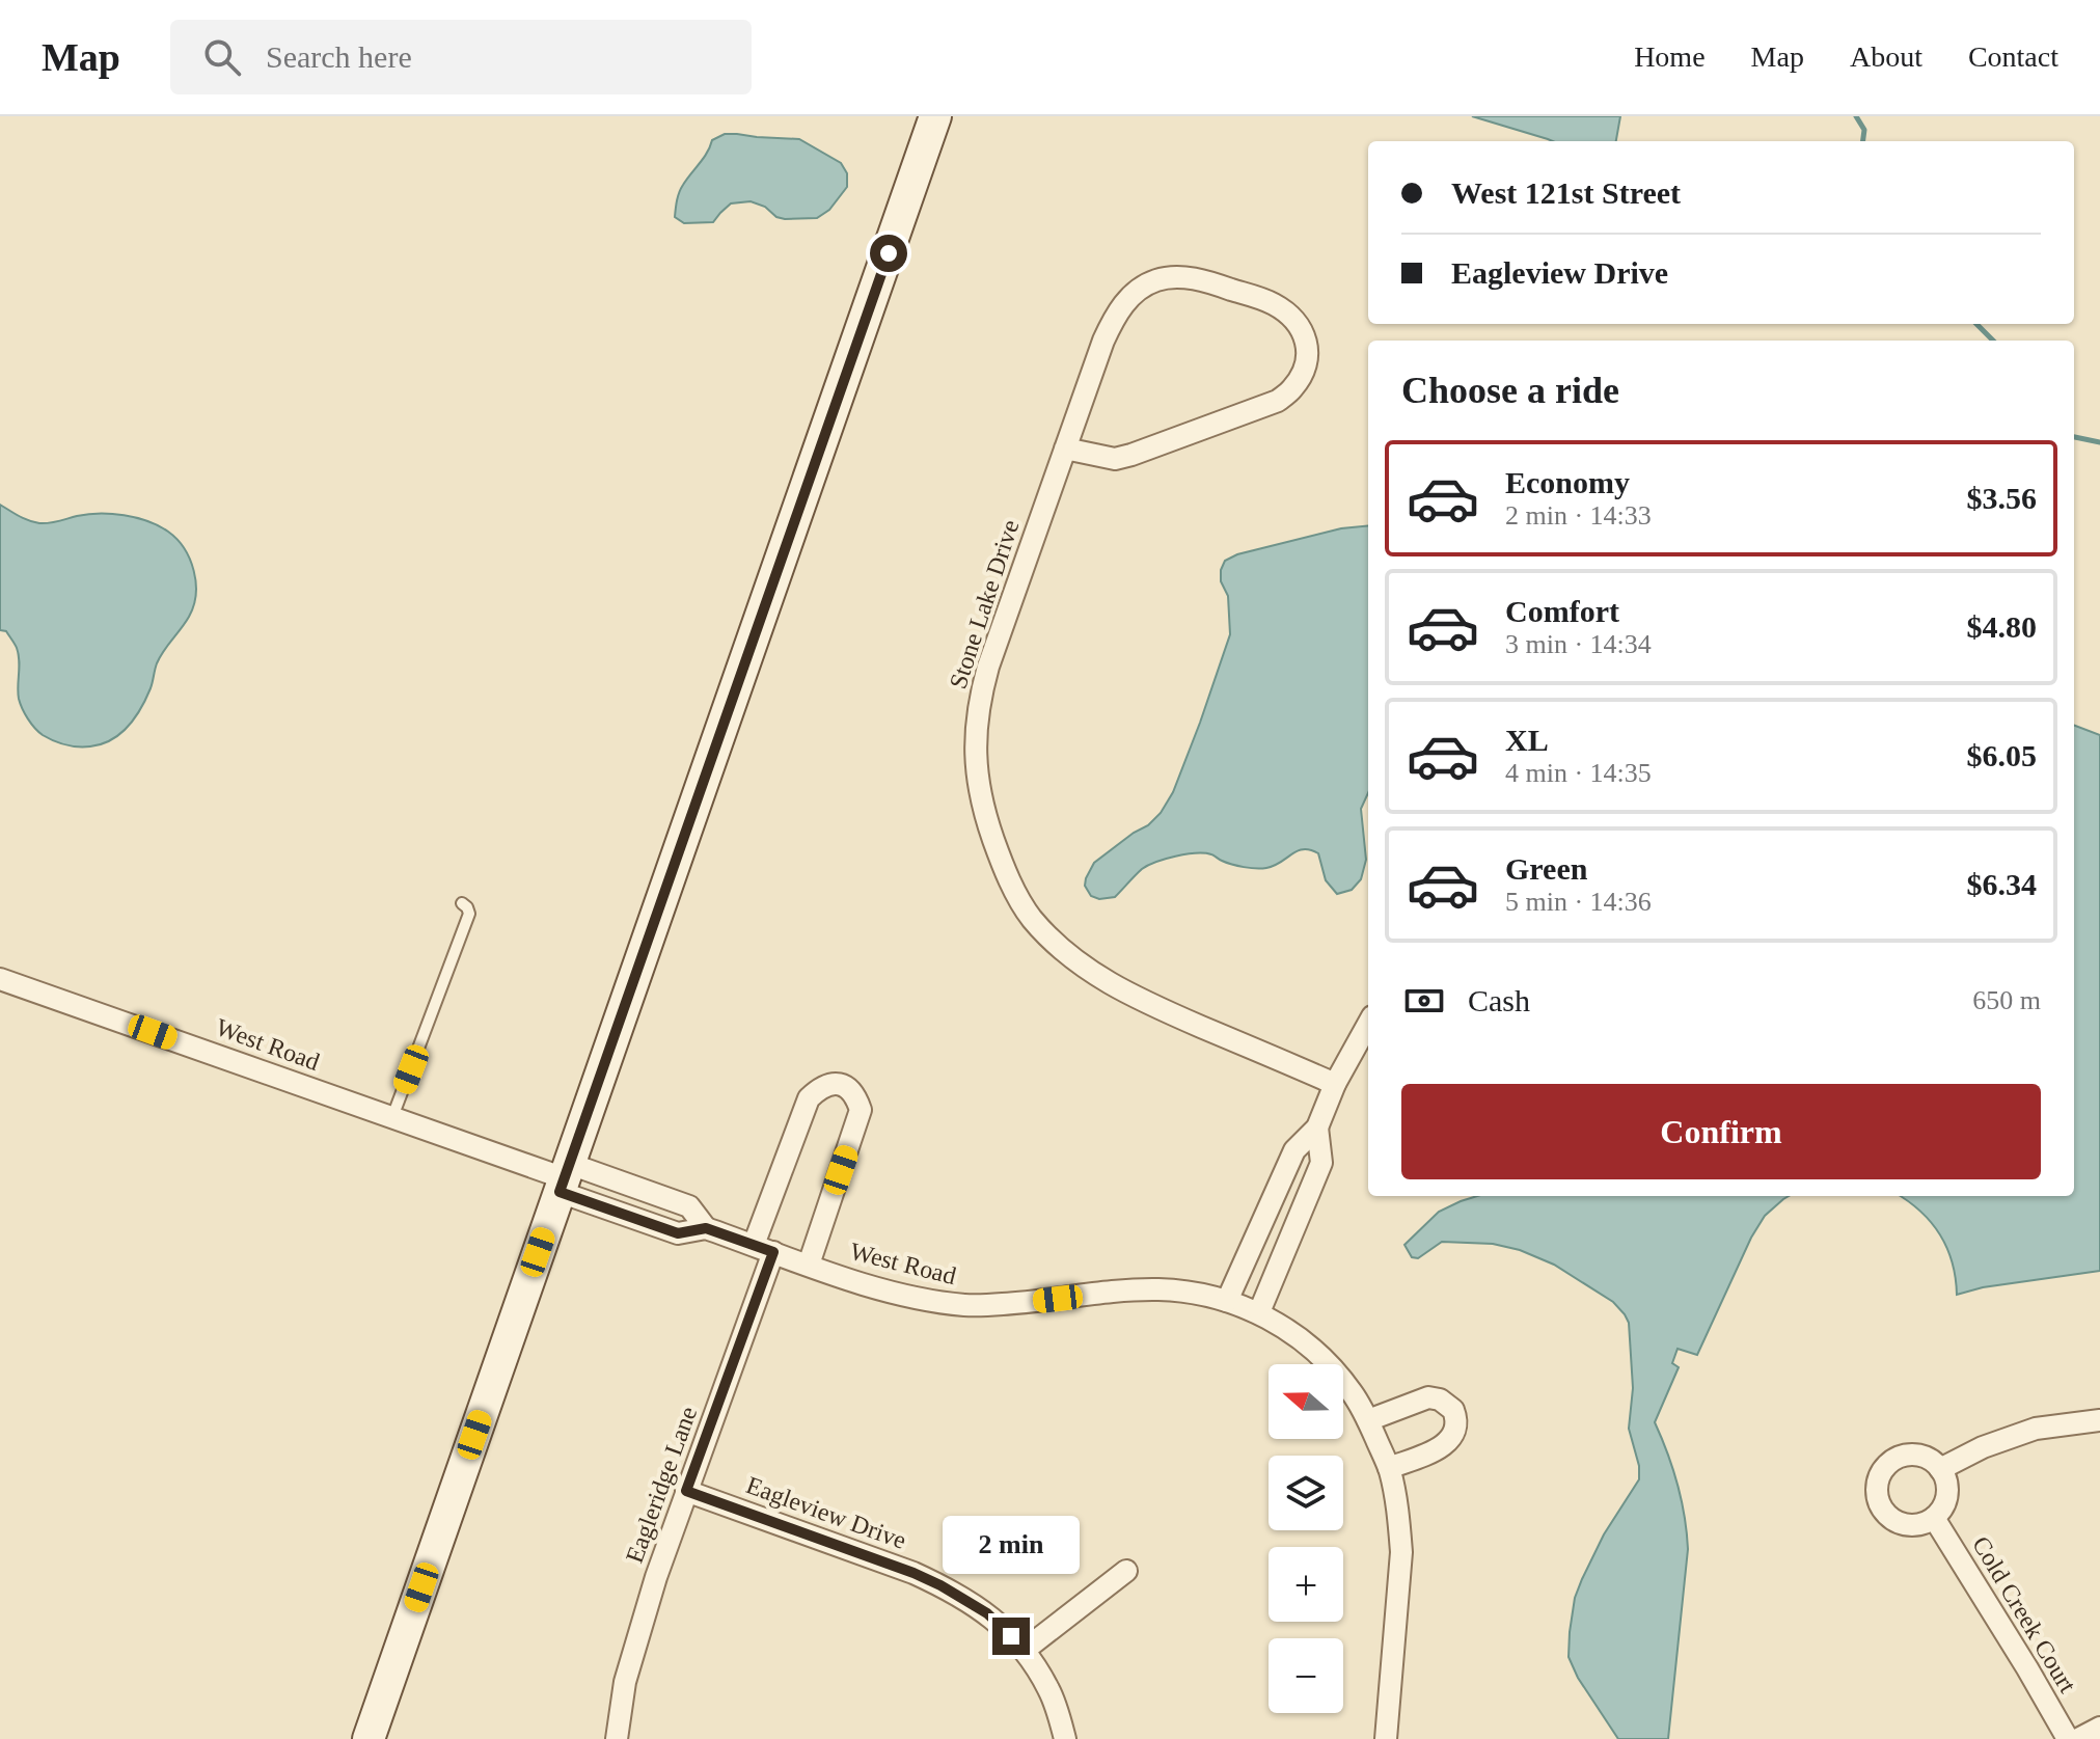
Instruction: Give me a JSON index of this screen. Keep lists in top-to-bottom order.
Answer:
{
  "streets": {
    "street": [
      "Stone Lake Drive",
      "West Road",
      "Eagleridge Lane",
      "Eagleview Drive",
      "Cold Creek Court"
    ]
  },
  "crossings": [
    ["West Road", "Eagleridge Lane"],
    ["Eagleridge Lane", "Eagleview Drive"]
  ],
  "north": "left",
  "page": {
    "header": "Map",
    "search": "Search here",
    "nav": [
      "Home",
      "Map",
      "About",
      "Contact"
    ],
    "banner": ["West 121st Street", "Eagleview Drive"],
    "heading": "Choose a ride",
    "list": [
      {
        "name": "Economy",
        "note": "2 min · 14:33",
        "value": "$3.56"
      },
      {
        "name": "Comfort",
        "note": "3 min · 14:34",
        "value": "$4.80"
      },
      {
        "name": "XL",
        "note": "4 min · 14:35",
        "value": "$6.05"
      },
      {
        "name": "Green",
        "note": "5 min · 14:36",
        "value": "$6.34"
      }
    ],
    "pay": ["Cash", "650 m"],
    "buttons": "Confirm",
    "map_buttons": ["+", "−"],
    "bubble": "2 min"
  }
}
